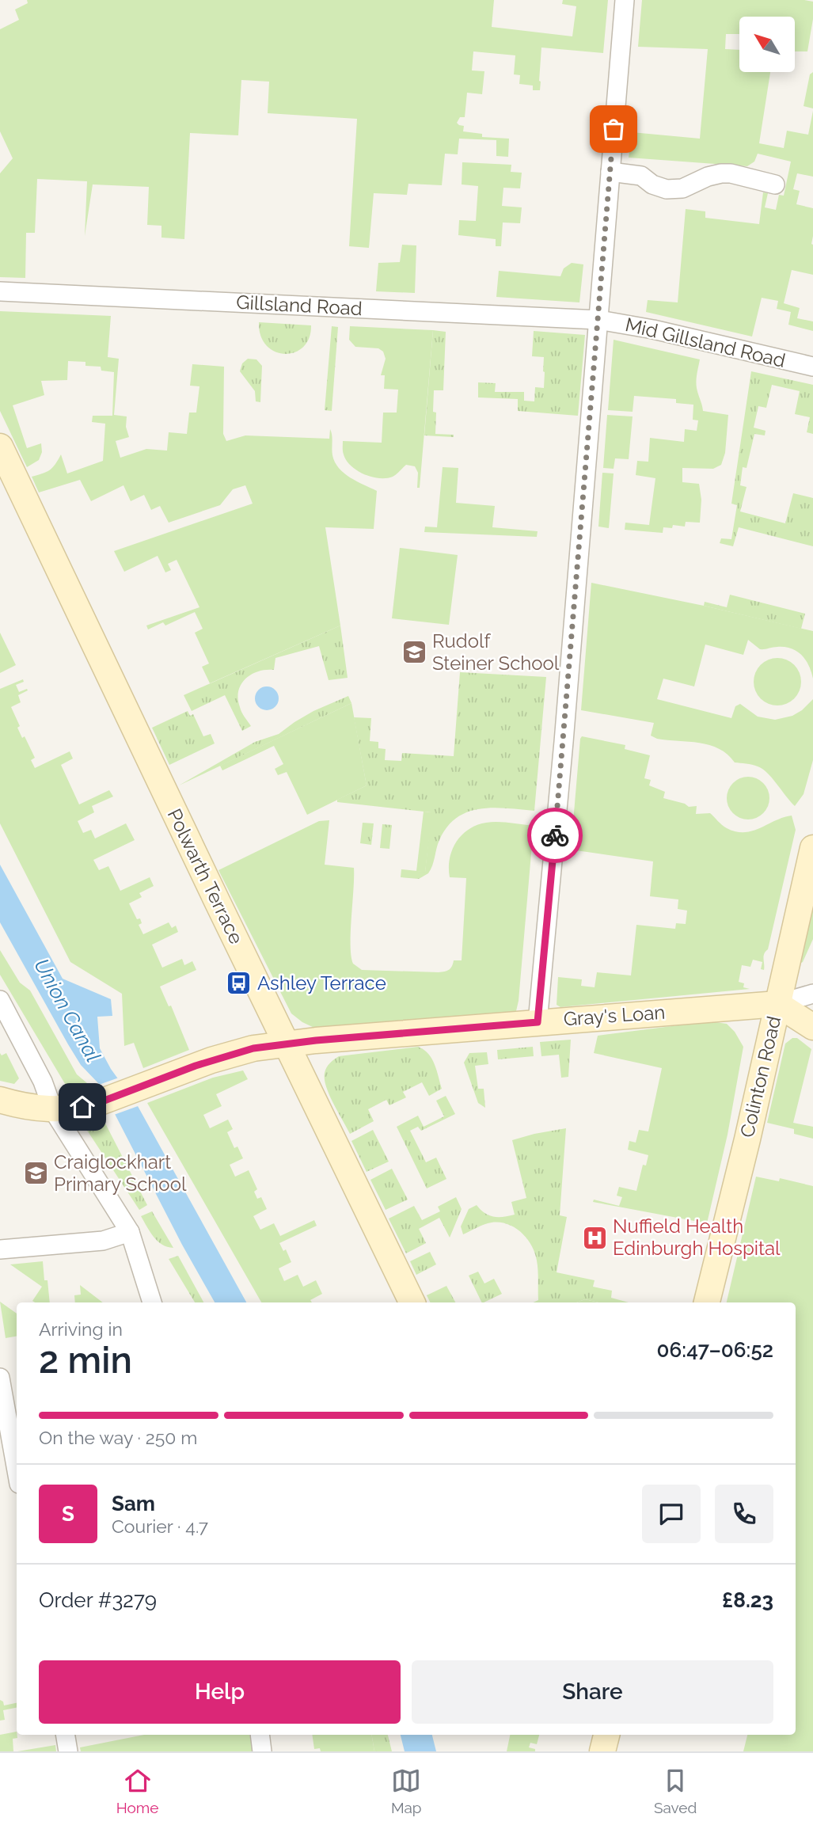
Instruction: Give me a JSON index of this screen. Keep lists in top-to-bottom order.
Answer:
{
  "streets": {
    "street": [
      "Gillsland Road",
      "Mid Gillsland Road",
      "Polwarth Terrace",
      "Gray's Loan",
      "Colinton Road"
    ]
  },
  "crossings": [
    ["Gillsland Road", "Mid Gillsland Road"],
    ["Polwarth Terrace", "Gray's Loan"],
    ["Gray's Loan", "Colinton Road"]
  ],
  "water": ["Union Canal"],
  "places": {
    "school or university": ["Rudolf Steiner School", "Craiglockhart Primary School"],
    "bus stop": ["Ashley Terrace"],
    "hospital": ["Nuffield Health Edinburgh Hospital"]
  },
  "north": "top left",
  "page": {
    "heading": ["2 min", "Arriving in", "06:47–06:52"],
    "panel": [
      "Sam",
      "Courier · 4.7",
      "Order #3279",
      "£8.23"
    ],
    "bar": "On the way · 250 m",
    "round": "S",
    "buttons": ["Help", "Share"],
    "tabs": ["Home", "Map", "Saved"]
  }
}
